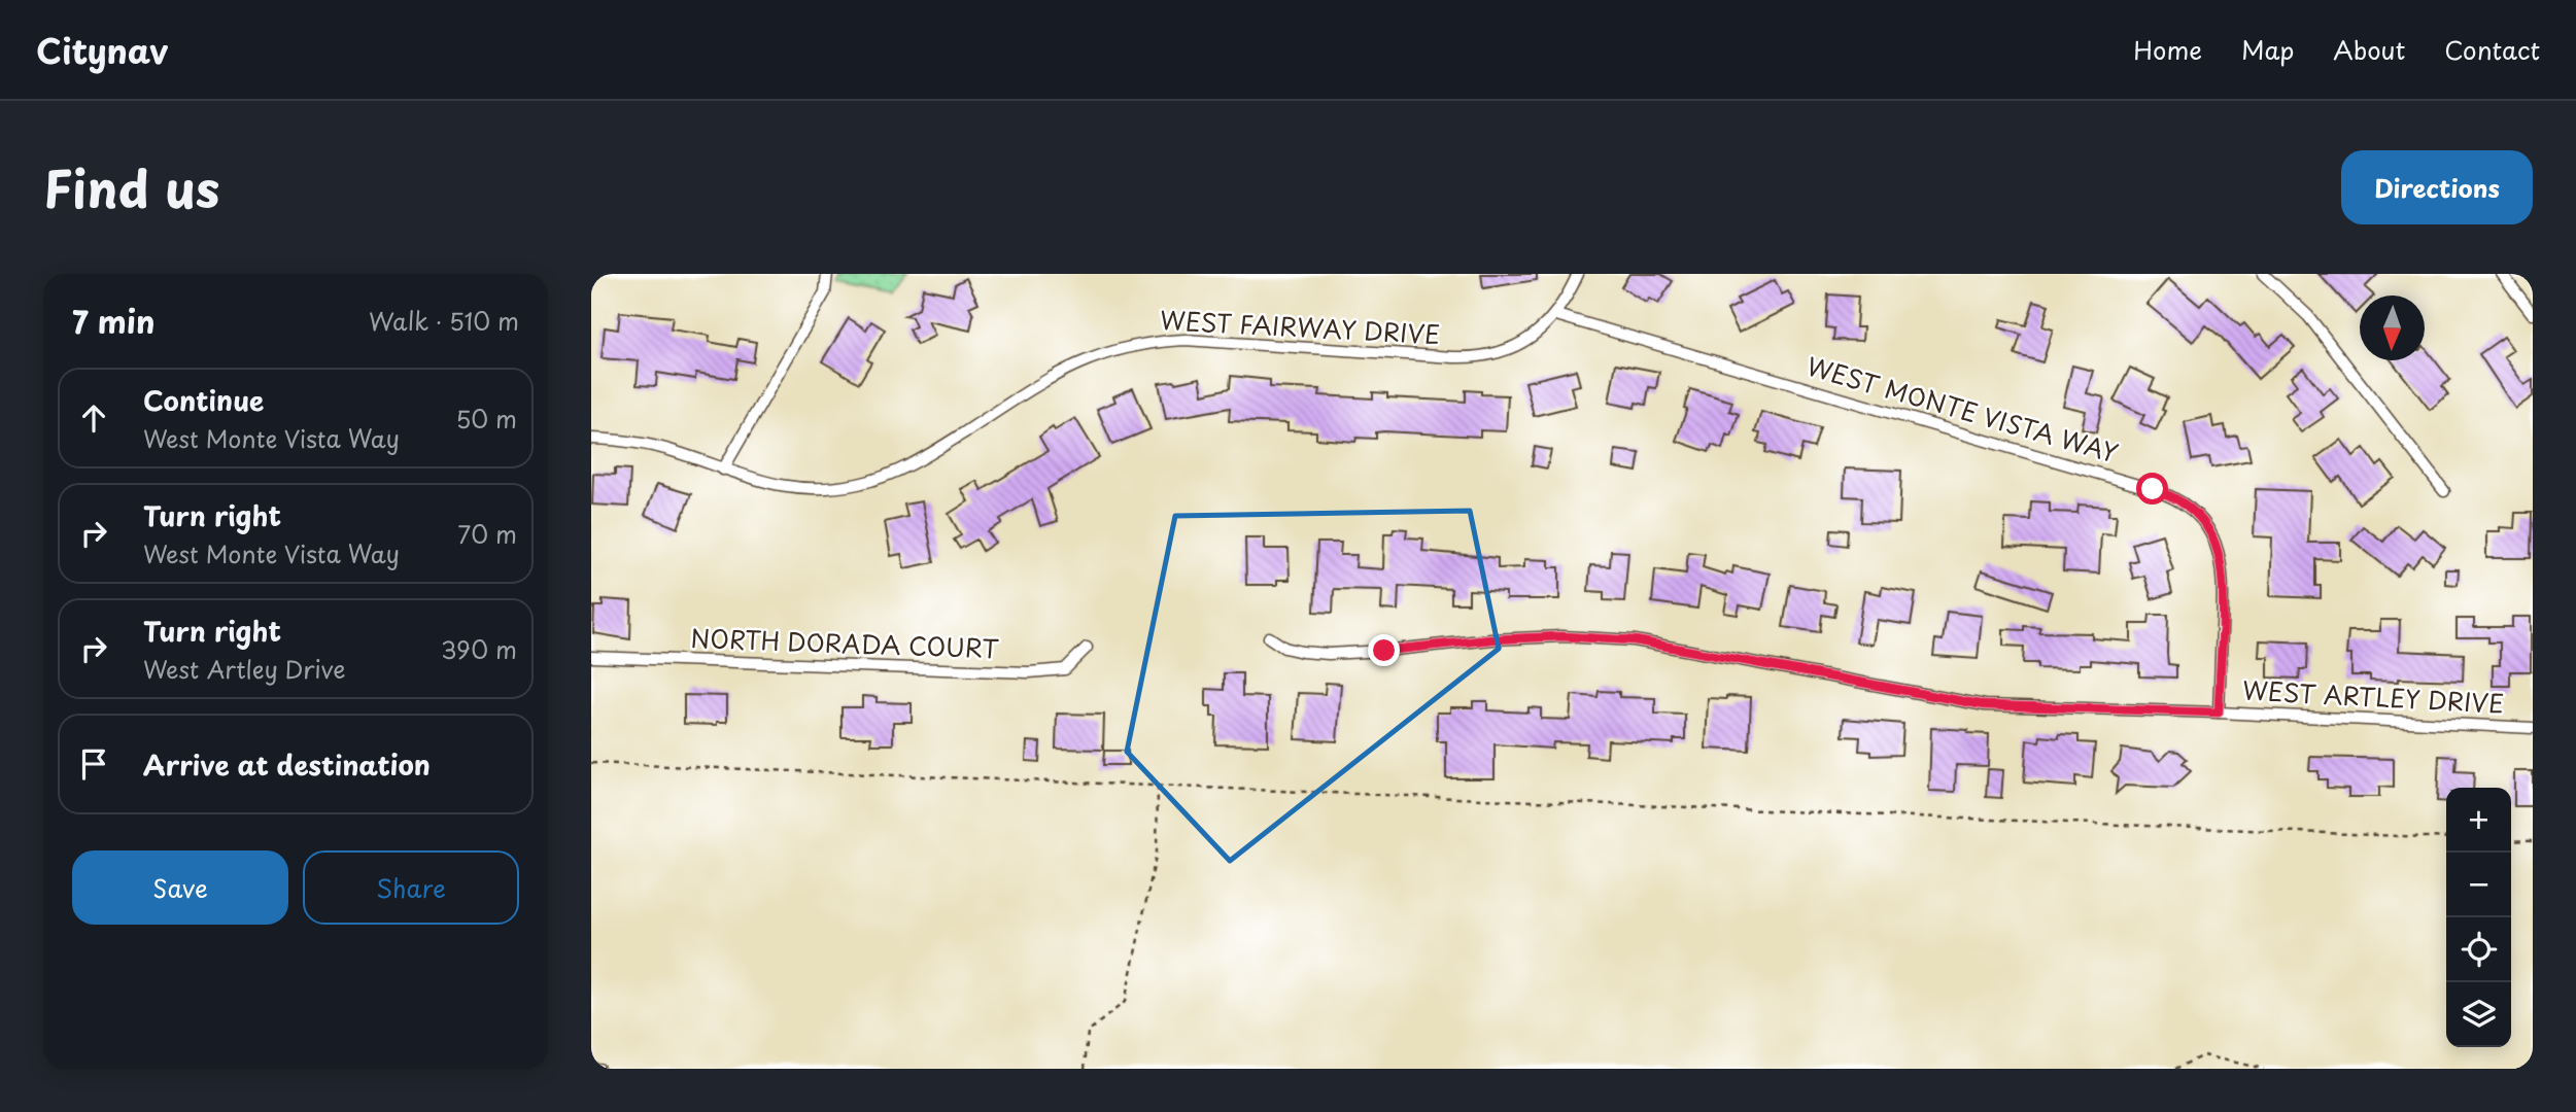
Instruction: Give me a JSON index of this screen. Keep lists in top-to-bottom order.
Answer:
{
  "streets": {
    "street": [
      "WEST FAIRWAY DRIVE",
      "WEST MONTE VISTA WAY",
      "NORTH DORADA COURT",
      "WEST ARTLEY DRIVE"
    ]
  },
  "crossings": [
    ["WEST FAIRWAY DRIVE", "WEST MONTE VISTA WAY"],
    ["WEST MONTE VISTA WAY", "WEST ARTLEY DRIVE"]
  ],
  "north": "bottom",
  "page": {
    "header": "Citynav",
    "nav": [
      "Home",
      "Map",
      "About",
      "Contact"
    ],
    "title": "Find us",
    "buttons": [
      "Directions",
      ["Save", "Share"]
    ],
    "heading": ["7 min", "Walk · 510 m"],
    "list": [
      ["Continue", "West Monte Vista Way", "50 m"],
      ["Turn right", "West Monte Vista Way", "70 m"],
      ["Turn right", "West Artley Drive", "390 m"],
      "Arrive at destination"
    ],
    "map_buttons": ["+", "−"]
  }
}
